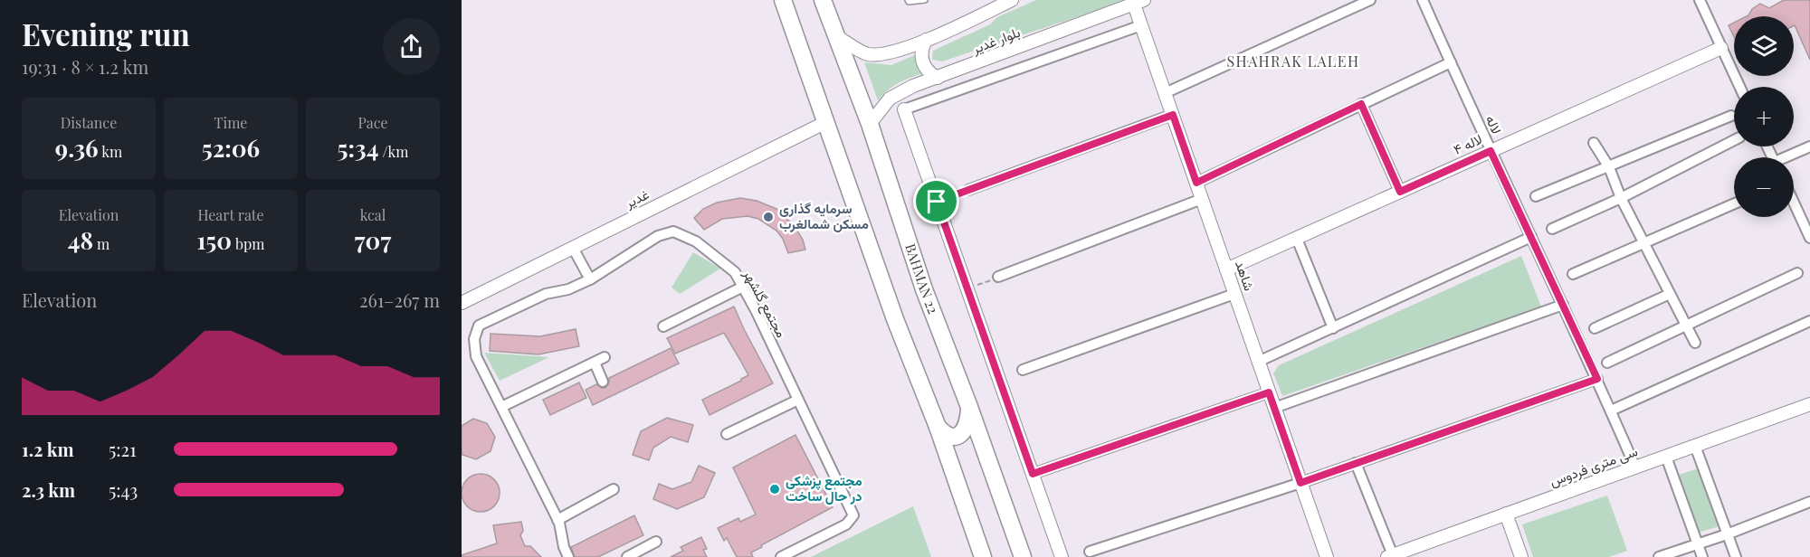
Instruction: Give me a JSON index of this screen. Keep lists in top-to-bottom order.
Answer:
{
  "streets": {
    "highway": ["BAHMAN 22"],
    "street": [
      "بلوار غدیر",
      "لاله",
      "لاله ۴",
      "غدیر",
      "شاهد",
      "مجتمع گلشهر",
      "سی متری فردوس"
    ]
  },
  "crossings": [
    ["بلوار غدیر", "شاهد"],
    ["بلوار غدیر", "BAHMAN 22"],
    ["لاله", "لاله ۴"],
    ["لاله", "سی متری فردوس"],
    ["لاله ۴", "شاهد"]
  ],
  "districts": ["SHAHRAK LALEH"],
  "places": ["سرمایه گذاری مسکن شمالغرب", "مجتمع پزشکی در حال ساخت"],
  "page": {
    "heading": ["Evening run", "19:31 · 8 × 1.2 km"],
    "map_buttons": ["+", "−"],
    "stats": [
      ["Distance", "9.36 km"],
      ["Time", "52:06"],
      ["Pace", "5:34 /km"],
      ["Elevation", "48 m"],
      ["Heart rate", "150 bpm"],
      ["kcal", "707"]
    ],
    "chart": ["Elevation", "261–267 m"],
    "list": [
      {
        "name": "1.2 km",
        "note": "5:21"
      },
      {
        "name": "2.3 km",
        "note": "5:43"
      }
    ]
  }
}
